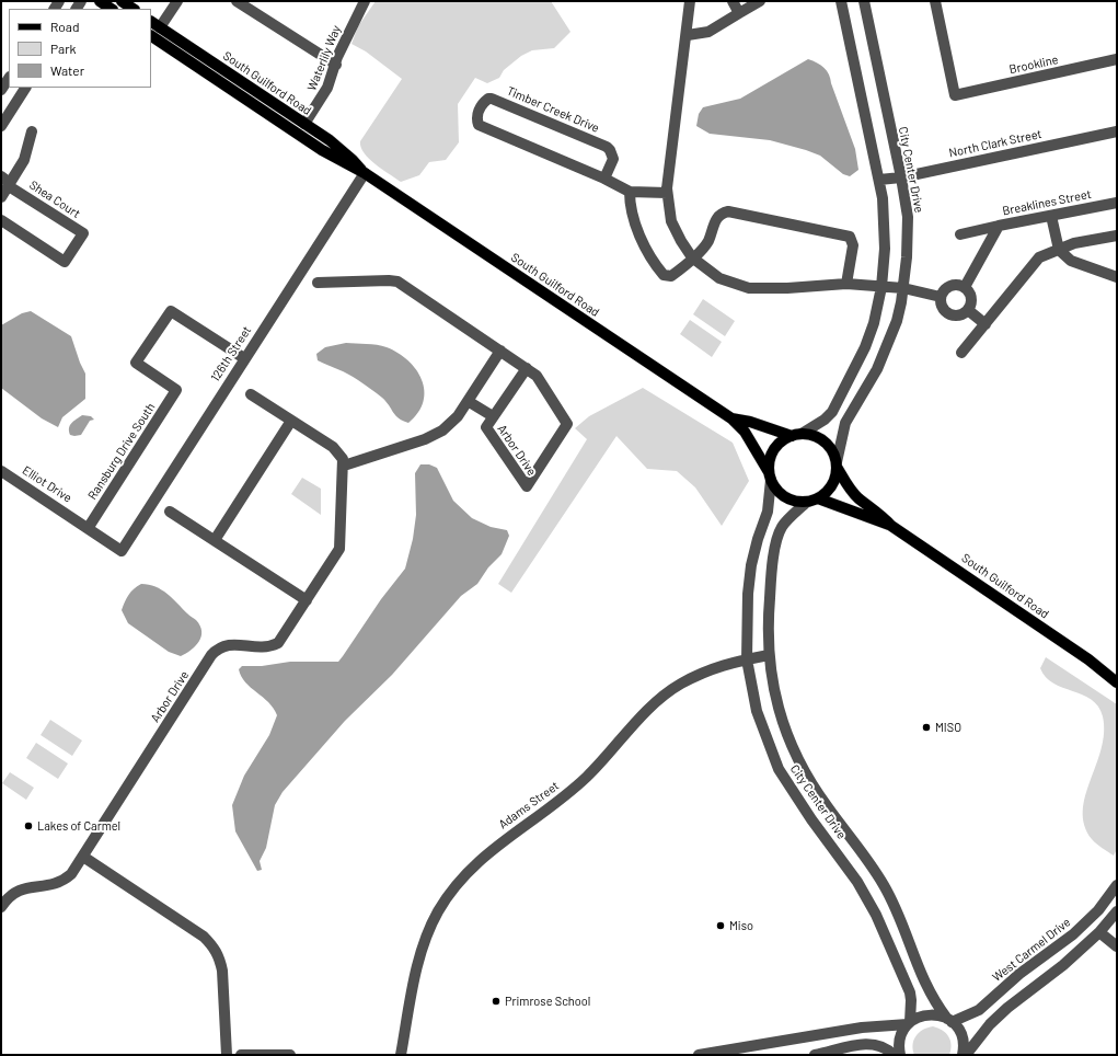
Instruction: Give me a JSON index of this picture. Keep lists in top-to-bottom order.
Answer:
{
  "streets": {
    "main road": ["South Guilford Road"],
    "street": [
      "Waterlily Way",
      "Brookline",
      "Timber Creek Drive",
      "North Clark Street",
      "City Center Drive",
      "Shea Court",
      "Breaklines Street",
      "126th Street",
      "Arbor Drive",
      "Ransburg Drive South",
      "Elliot Drive",
      "Adams Street",
      "West Carmel Drive"
    ]
  },
  "crossings": [
    ["Waterlily Way", "South Guilford Road"],
    ["South Guilford Road", "City Center Drive"],
    ["South Guilford Road", "126th Street"],
    ["North Clark Street", "City Center Drive"],
    ["City Center Drive", "Adams Street"],
    ["City Center Drive", "West Carmel Drive"],
    ["126th Street", "Ransburg Drive South"],
    ["126th Street", "Elliot Drive"],
    ["Ransburg Drive South", "Elliot Drive"]
  ],
  "places": [
    "MISO",
    "Lakes of Carmel",
    "Miso",
    "Primrose School"
  ],
  "legend": ["Road", "Park", "Water"]
}
